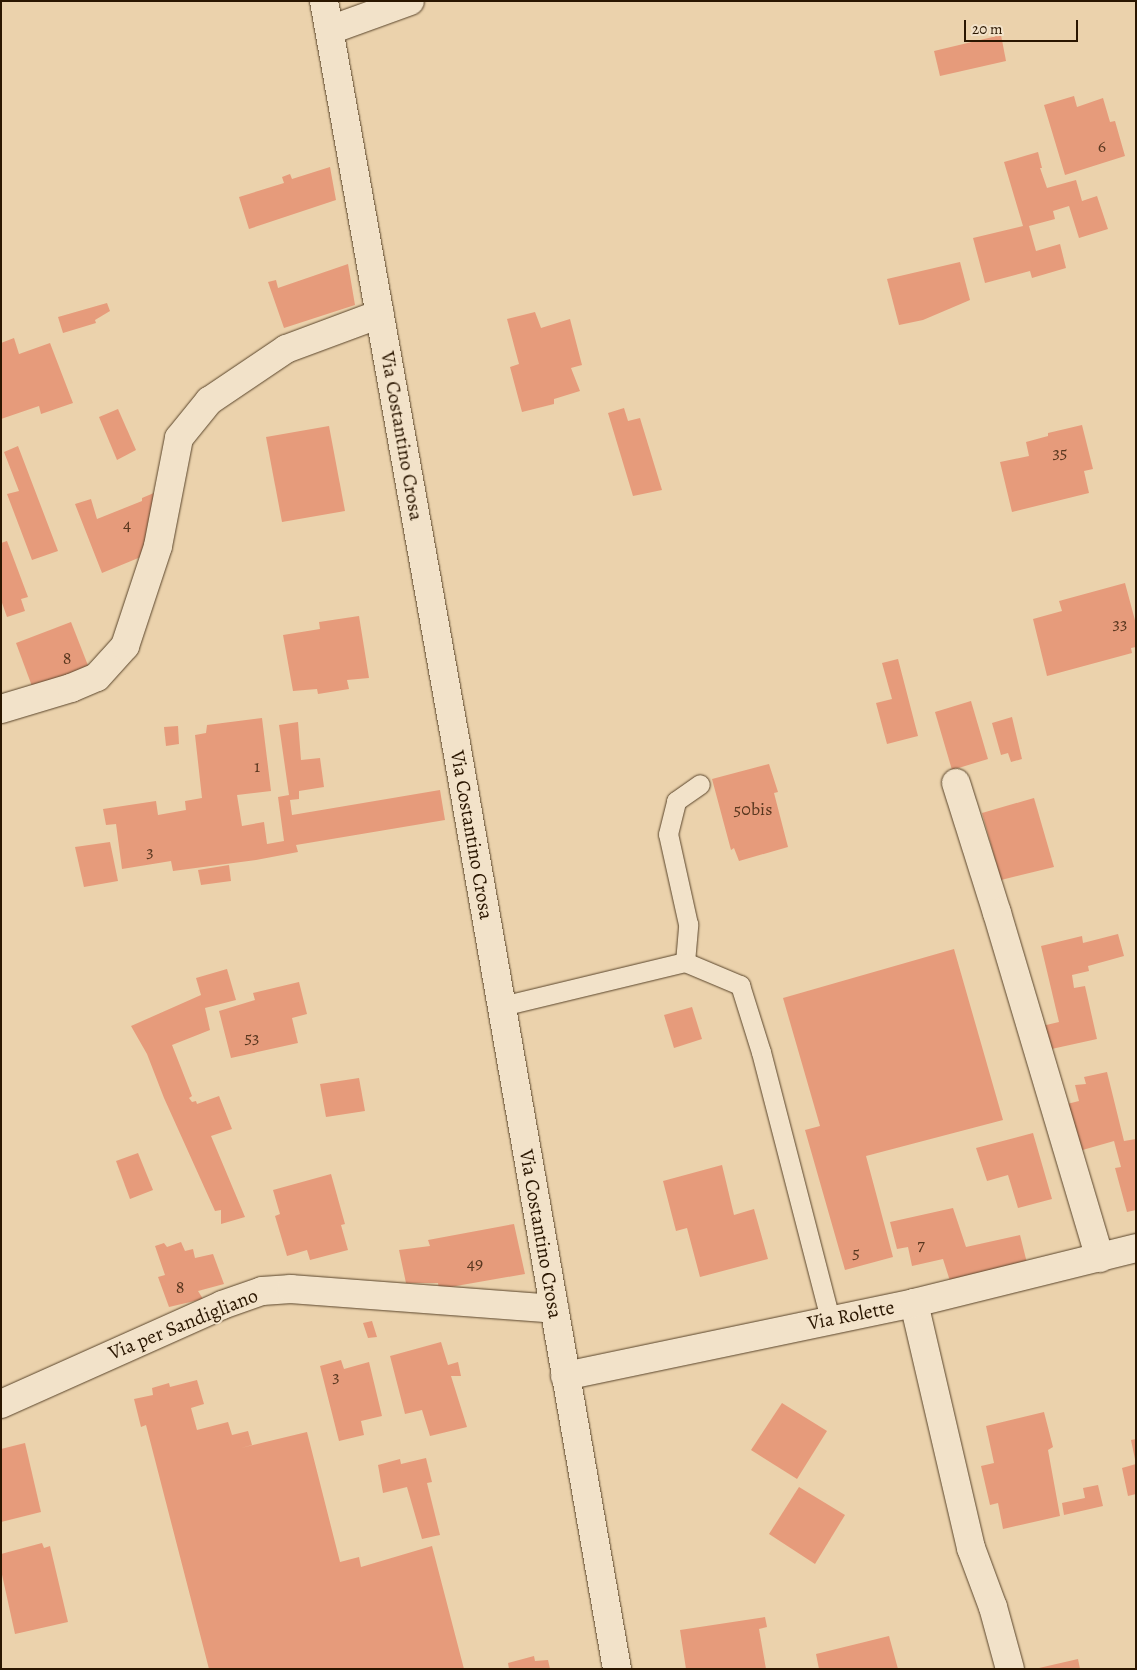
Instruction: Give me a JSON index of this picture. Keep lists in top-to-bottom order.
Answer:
{
  "streets": {
    "street": ["Via Costantino Crosa", "Via Rolette", "Via per Sandigliano"]
  },
  "crossings": [
    ["Via Costantino Crosa", "Via Rolette"],
    ["Via Costantino Crosa", "Via per Sandigliano"]
  ],
  "house_numbers": [
    "6",
    "35",
    "4",
    "33",
    "8",
    "1",
    "50bis",
    "3",
    "53",
    "7",
    "5",
    "49",
    "8",
    "3"
  ],
  "scale_bar": "20 m"
}
